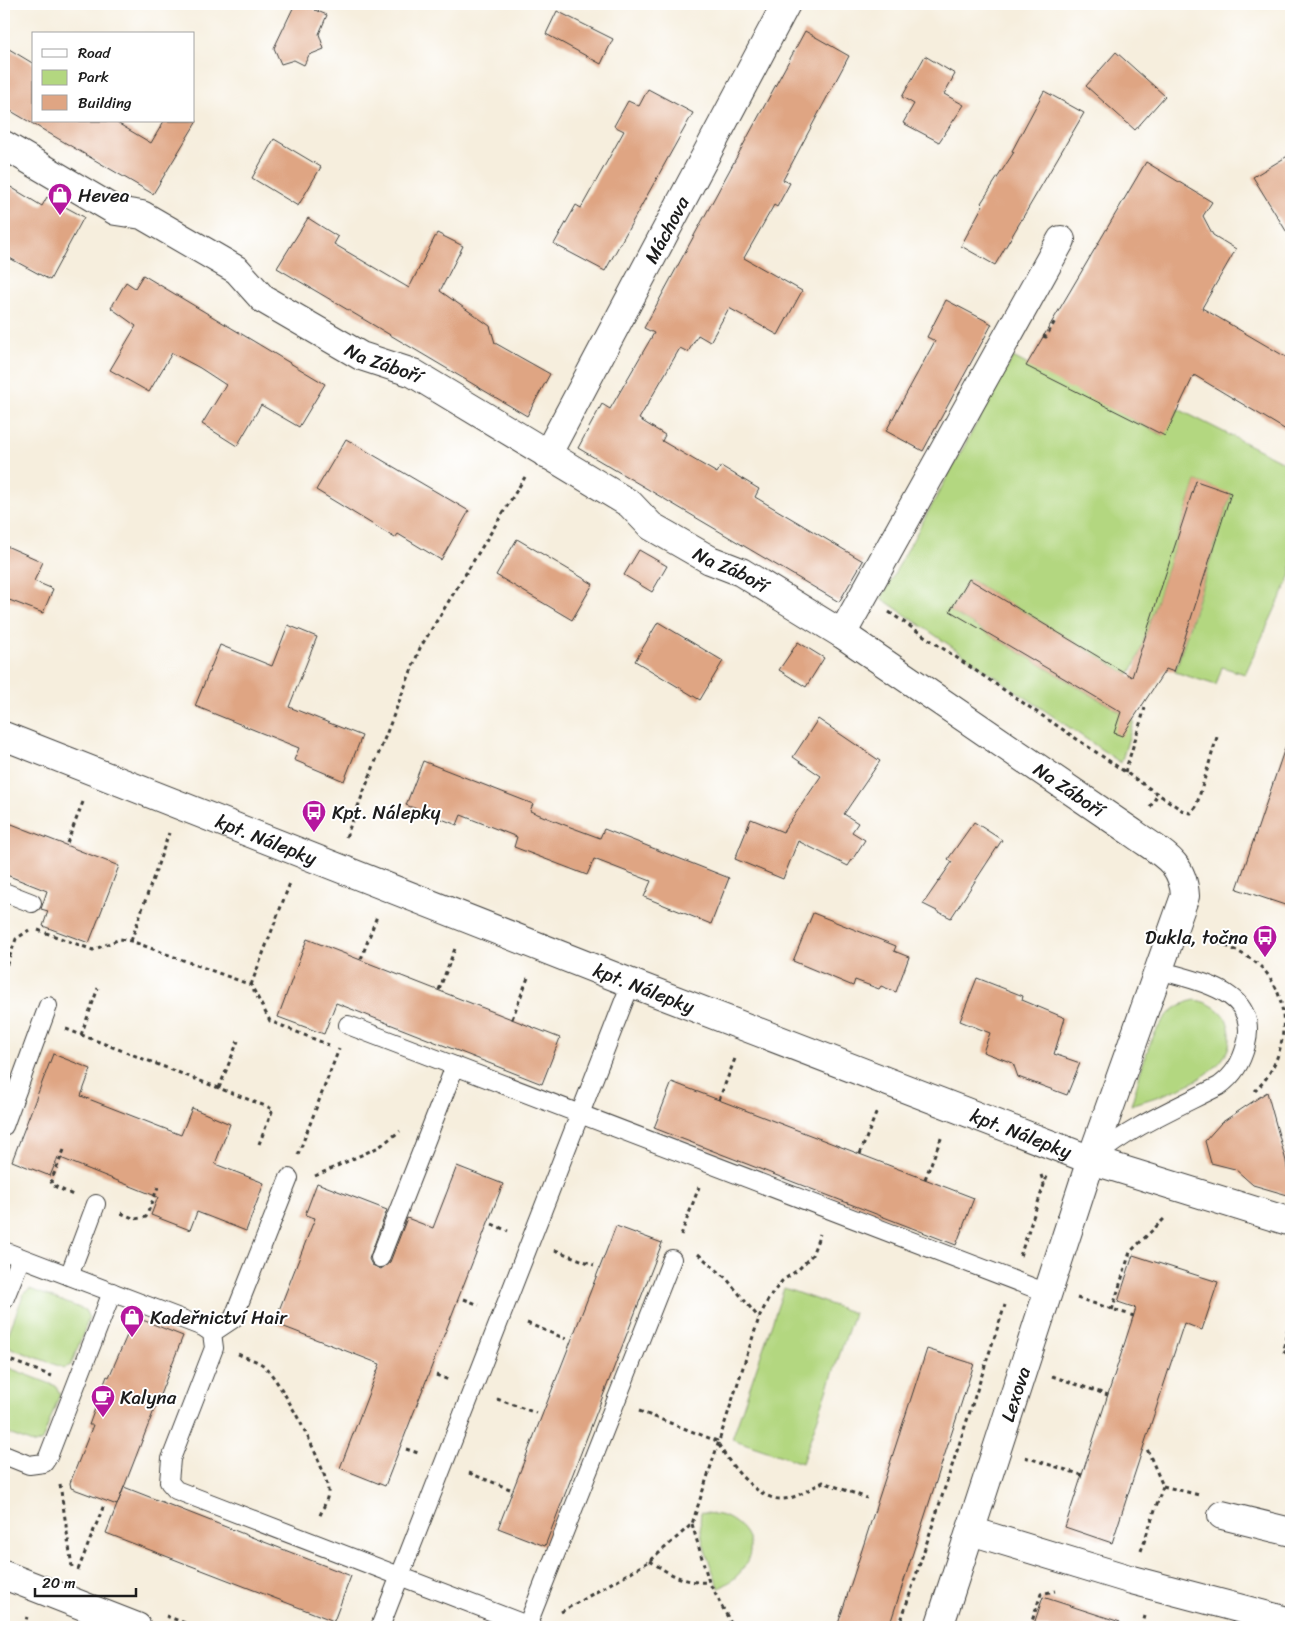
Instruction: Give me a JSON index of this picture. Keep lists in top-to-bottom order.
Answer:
{
  "streets": {
    "street": [
      "Máchova",
      "Na Záboří",
      "kpt. Nálepky",
      "Lexova"
    ]
  },
  "crossings": [
    ["Máchova", "Na Záboří"],
    ["Na Záboří", "kpt. Nálepky"],
    ["Na Záboří", "Lexova"],
    ["kpt. Nálepky", "Lexova"]
  ],
  "places": {
    "shop": ["Hevea", "Kadeřnictví Hair"],
    "bus stop": ["Kpt. Nálepky", "Dukla, točna"],
    "cafe": ["Kalyna"]
  },
  "legend": ["Road", "Park", "Building"],
  "scale_bar": "20 m"
}
